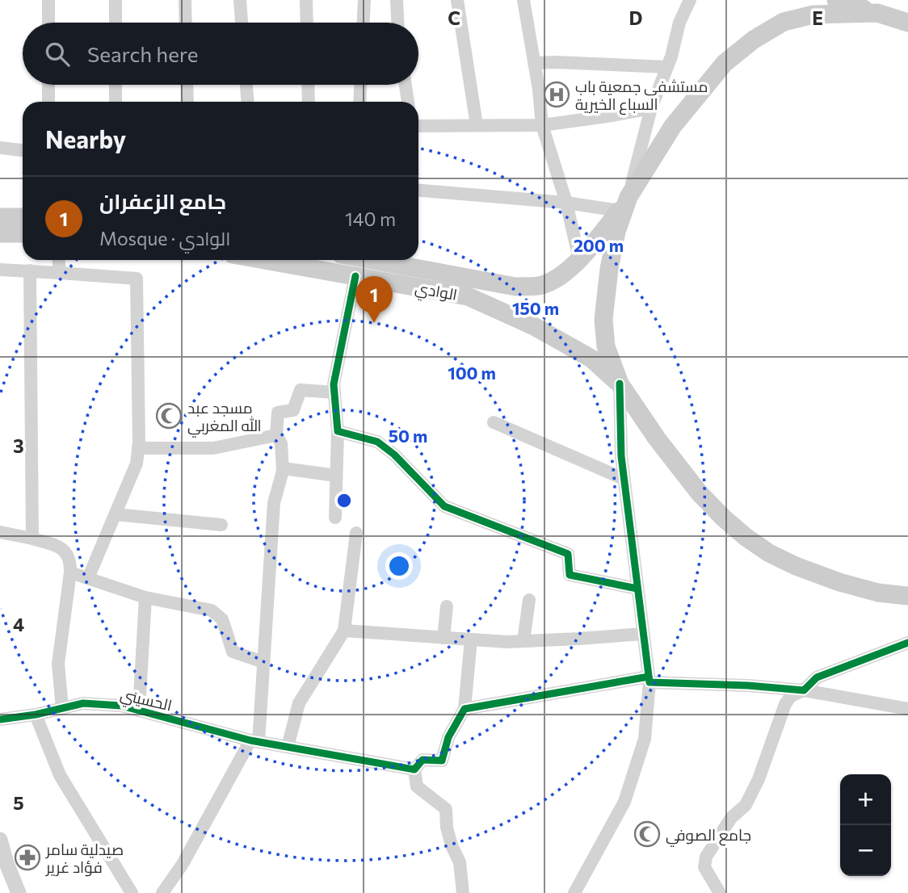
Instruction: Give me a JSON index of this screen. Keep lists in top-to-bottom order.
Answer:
{
  "streets": {
    "main road": ["الوادي"],
    "street": ["الحسيني"]
  },
  "places": {
    "hospital": ["مستشفى جمعية باب السباع الخيرية"],
    "mosque": ["مسجد عبد الله المغربي", "جامع الصوفي"],
    "pharmacy": ["صيدلية سامر فؤاد غرير"]
  },
  "page": {
    "search": "Search here",
    "heading": "Nearby",
    "list": [
      {
        "mark": "1",
        "name": "جامع الزعفران",
        "note": "Mosque · الوادي",
        "value": "140 m"
      }
    ],
    "pins": "1",
    "map_buttons": ["+", "−"]
  },
  "grid": {
    "columns": ["C", "D", "E"],
    "rows": ["3", "4", "5"]
  },
  "rings": [
    "200 m",
    "150 m",
    "100 m",
    "50 m"
  ]
}
